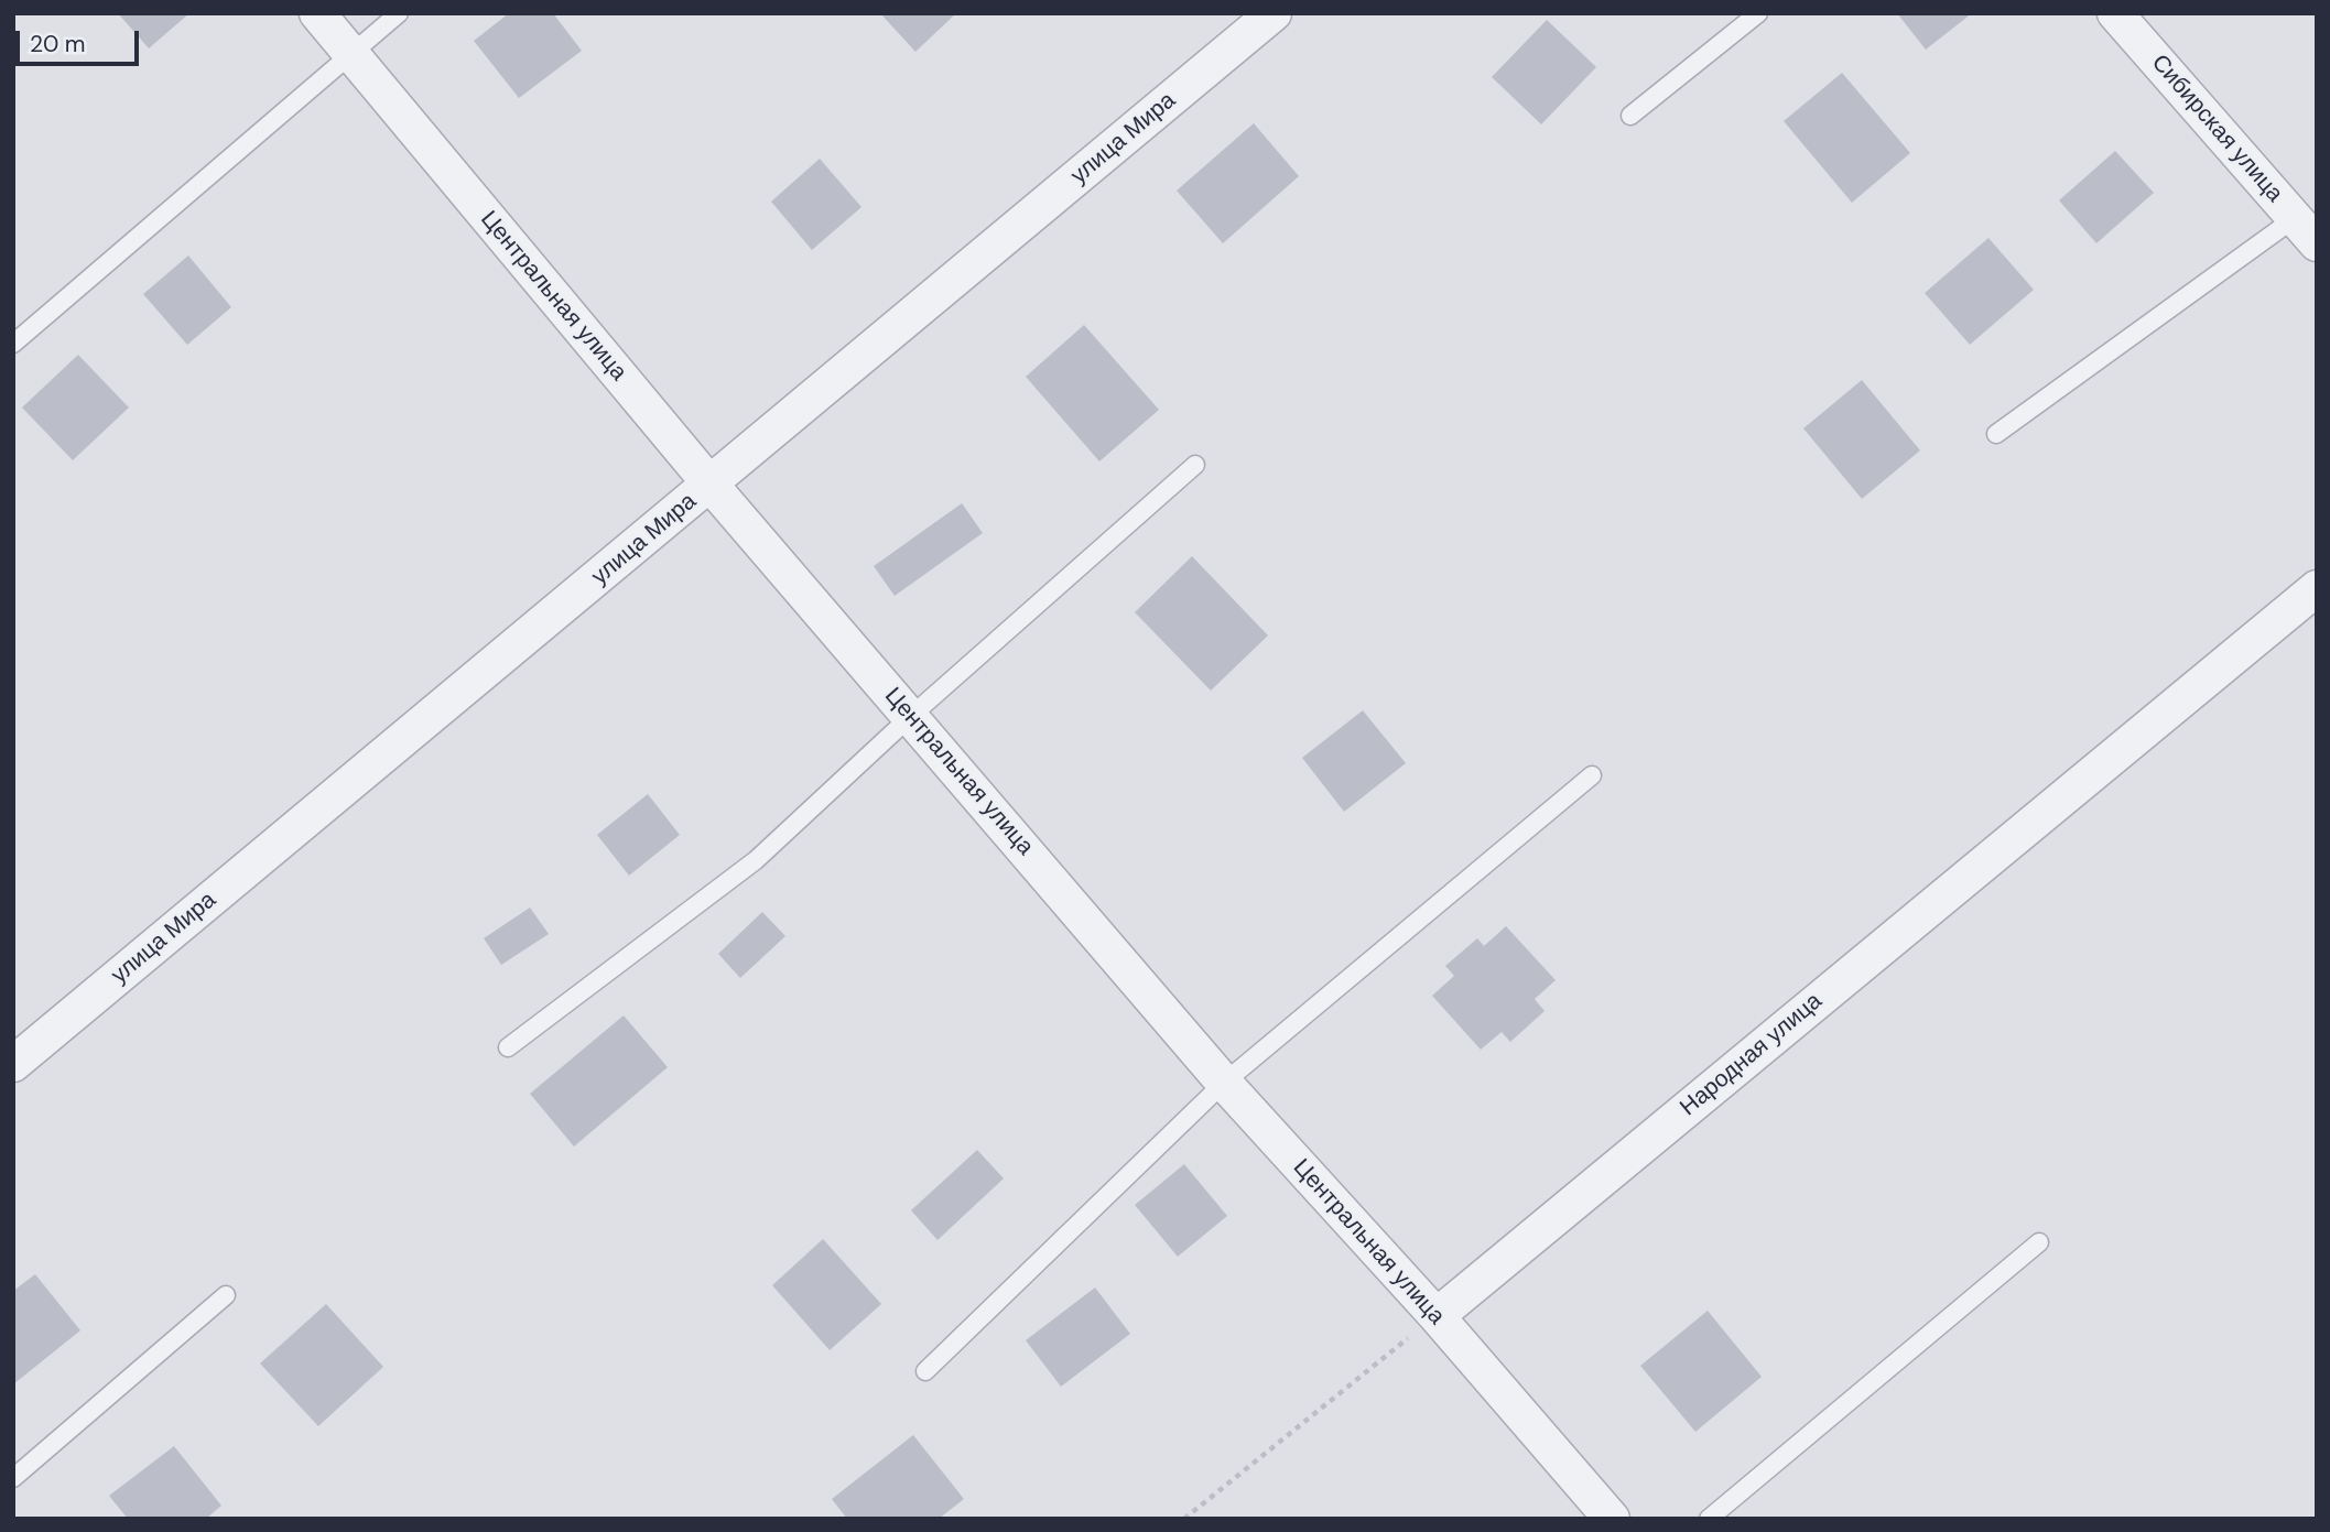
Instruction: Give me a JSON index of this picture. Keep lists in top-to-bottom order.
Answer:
{
  "streets": {
    "street": [
      "Сибирская улица",
      "улица Мира",
      "Центральная улица",
      "Народная улица"
    ]
  },
  "crossings": [
    ["улица Мира", "Центральная улица"],
    ["Центральная улица", "Народная улица"]
  ],
  "scale_bar": "20 m"
}
